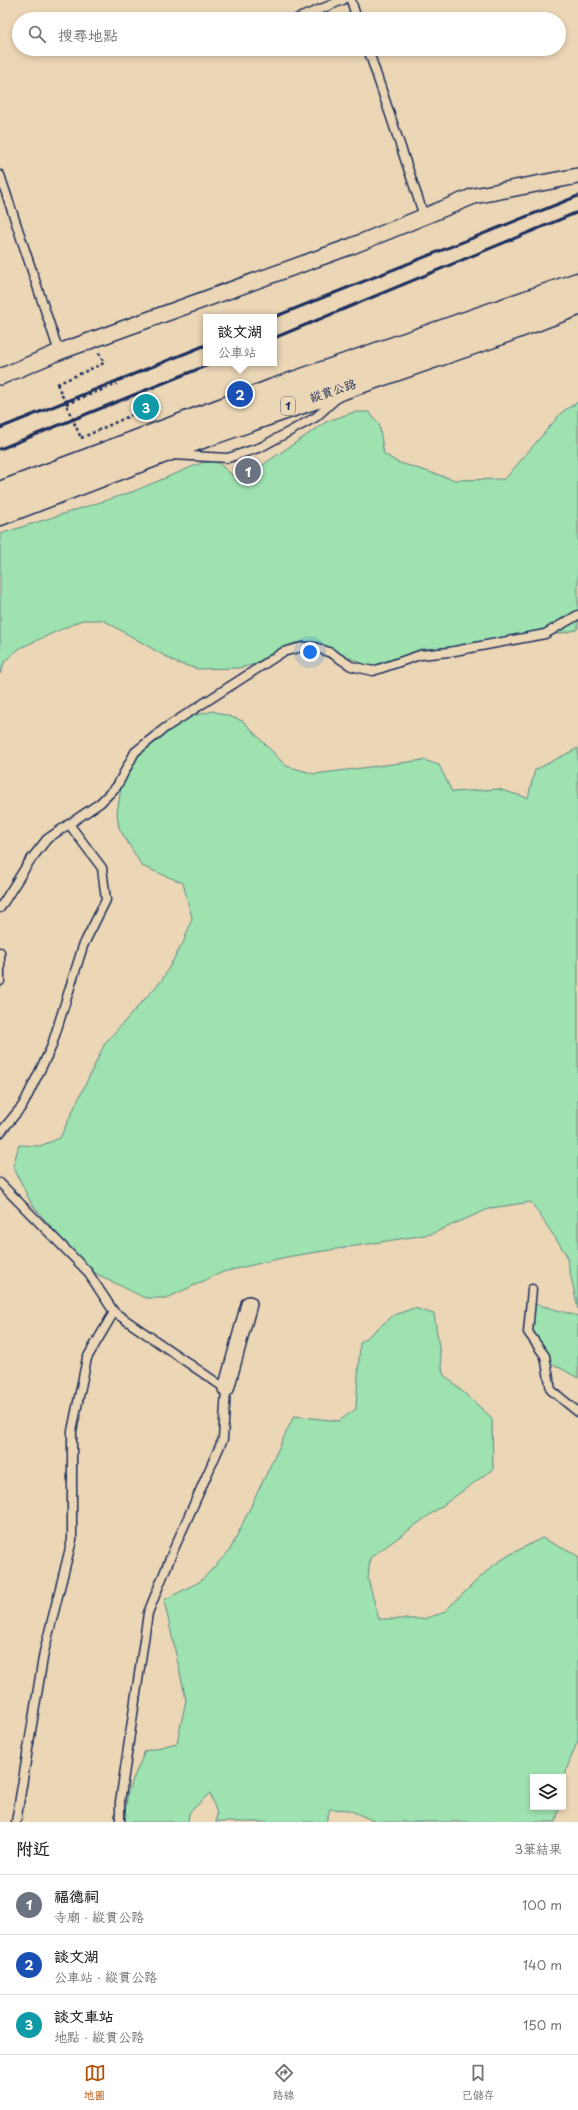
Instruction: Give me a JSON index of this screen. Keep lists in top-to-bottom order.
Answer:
{
  "streets": {
    "main road": ["縱貫公路", "1"]
  },
  "page": {
    "search": "搜尋地點",
    "popup": ["談文湖", "公車站"],
    "pins": ["2", "3", "1"],
    "heading": ["附近", "3筆結果"],
    "list": [
      {
        "mark": "1",
        "name": "福德祠",
        "note": "寺廟 · 縱貫公路",
        "value": "100 m"
      },
      {
        "mark": "2",
        "name": "談文湖",
        "note": "公車站 · 縱貫公路",
        "value": "140 m"
      },
      {
        "mark": "3",
        "name": "談文車站",
        "note": "地點 · 縱貫公路",
        "value": "150 m"
      }
    ],
    "nav": ["地圖", "路線", "已儲存"]
  }
}
